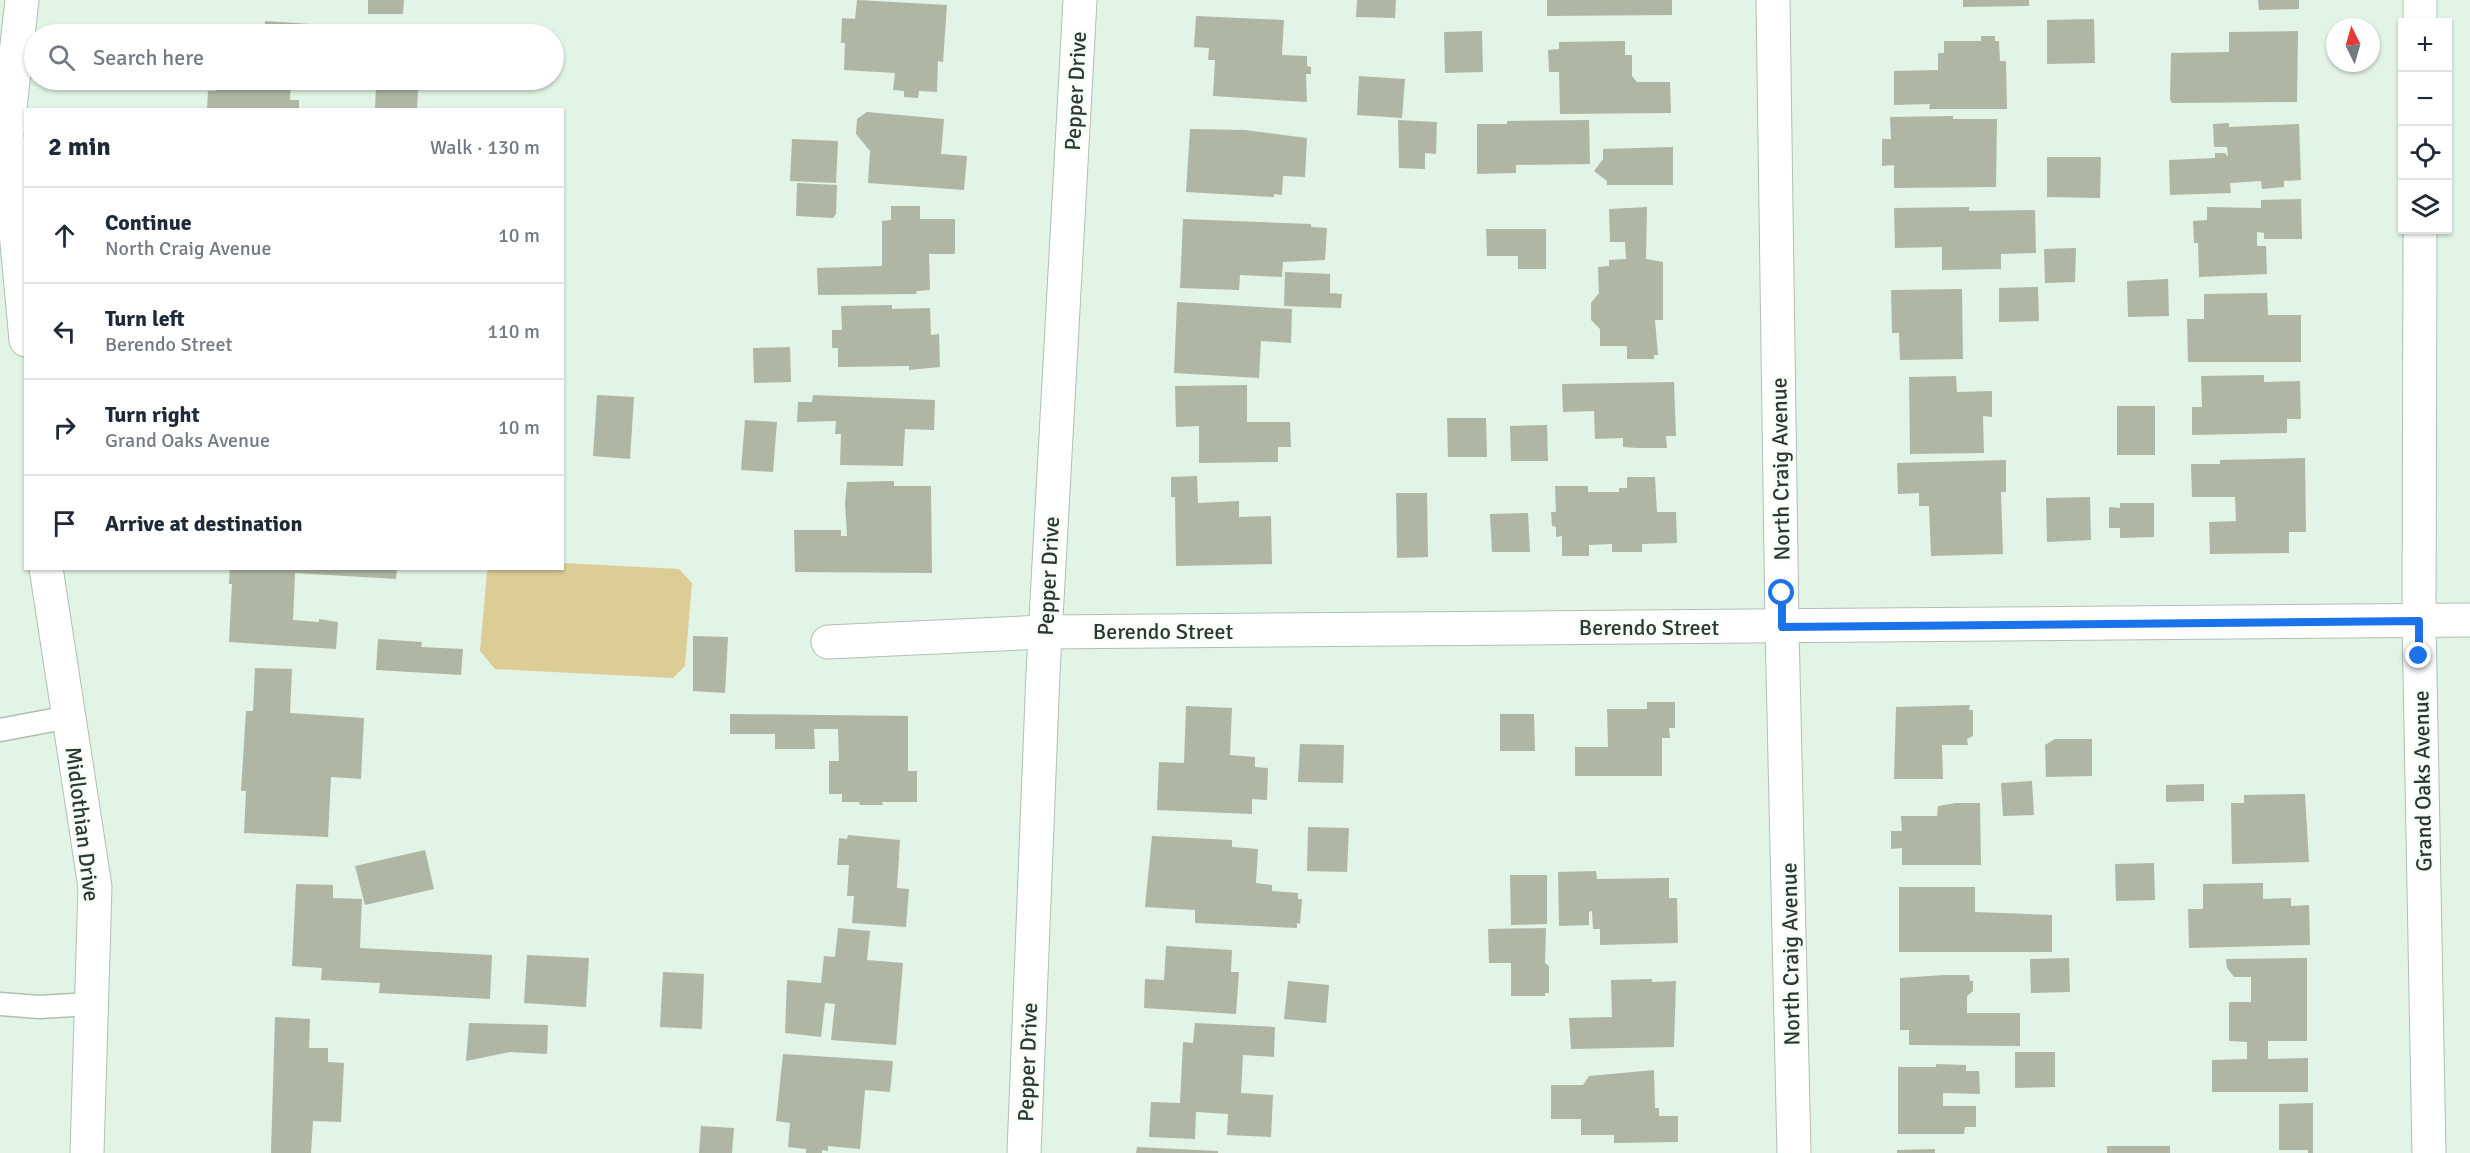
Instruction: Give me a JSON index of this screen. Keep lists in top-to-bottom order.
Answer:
{
  "streets": {
    "street": [
      "Pepper Drive",
      "North Craig Avenue",
      "Berendo Street",
      "Grand Oaks Avenue",
      "Midlothian Drive"
    ]
  },
  "crossings": [
    ["Pepper Drive", "Berendo Street"],
    ["North Craig Avenue", "Berendo Street"],
    ["Berendo Street", "Grand Oaks Avenue"]
  ],
  "north": "top",
  "page": {
    "map_buttons": ["+", "−"],
    "search": "Search here",
    "heading": ["2 min", "Walk · 130 m"],
    "list": [
      ["Continue", "North Craig Avenue", "10 m"],
      ["Turn left", "Berendo Street", "110 m"],
      ["Turn right", "Grand Oaks Avenue", "10 m"],
      "Arrive at destination"
    ]
  }
}
